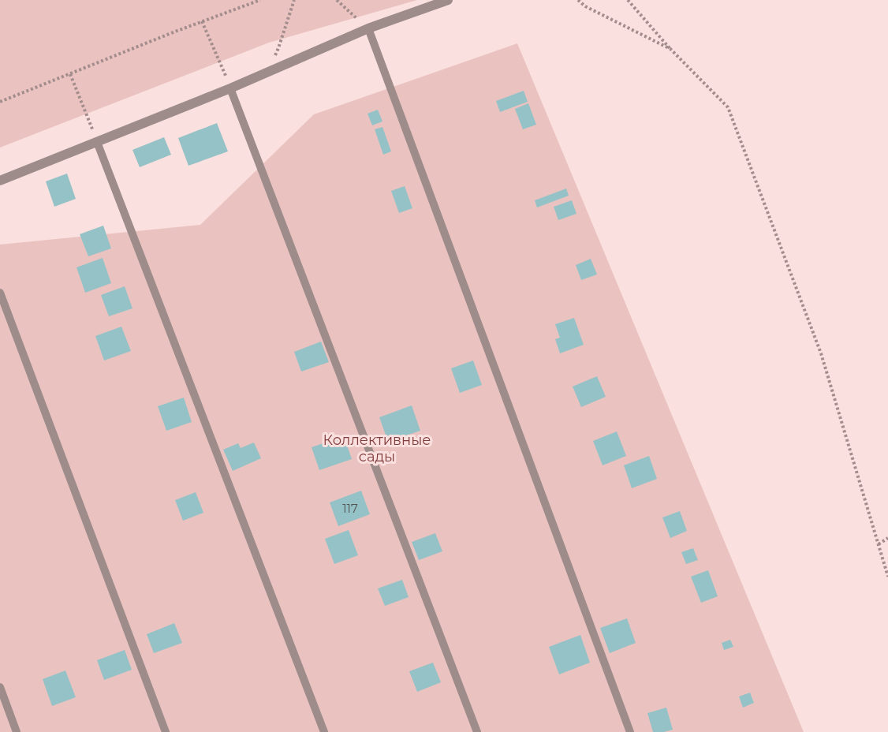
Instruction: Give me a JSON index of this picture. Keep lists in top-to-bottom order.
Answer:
{
  "parks": ["Коллективные сады"],
  "house_numbers": ["117"]
}
